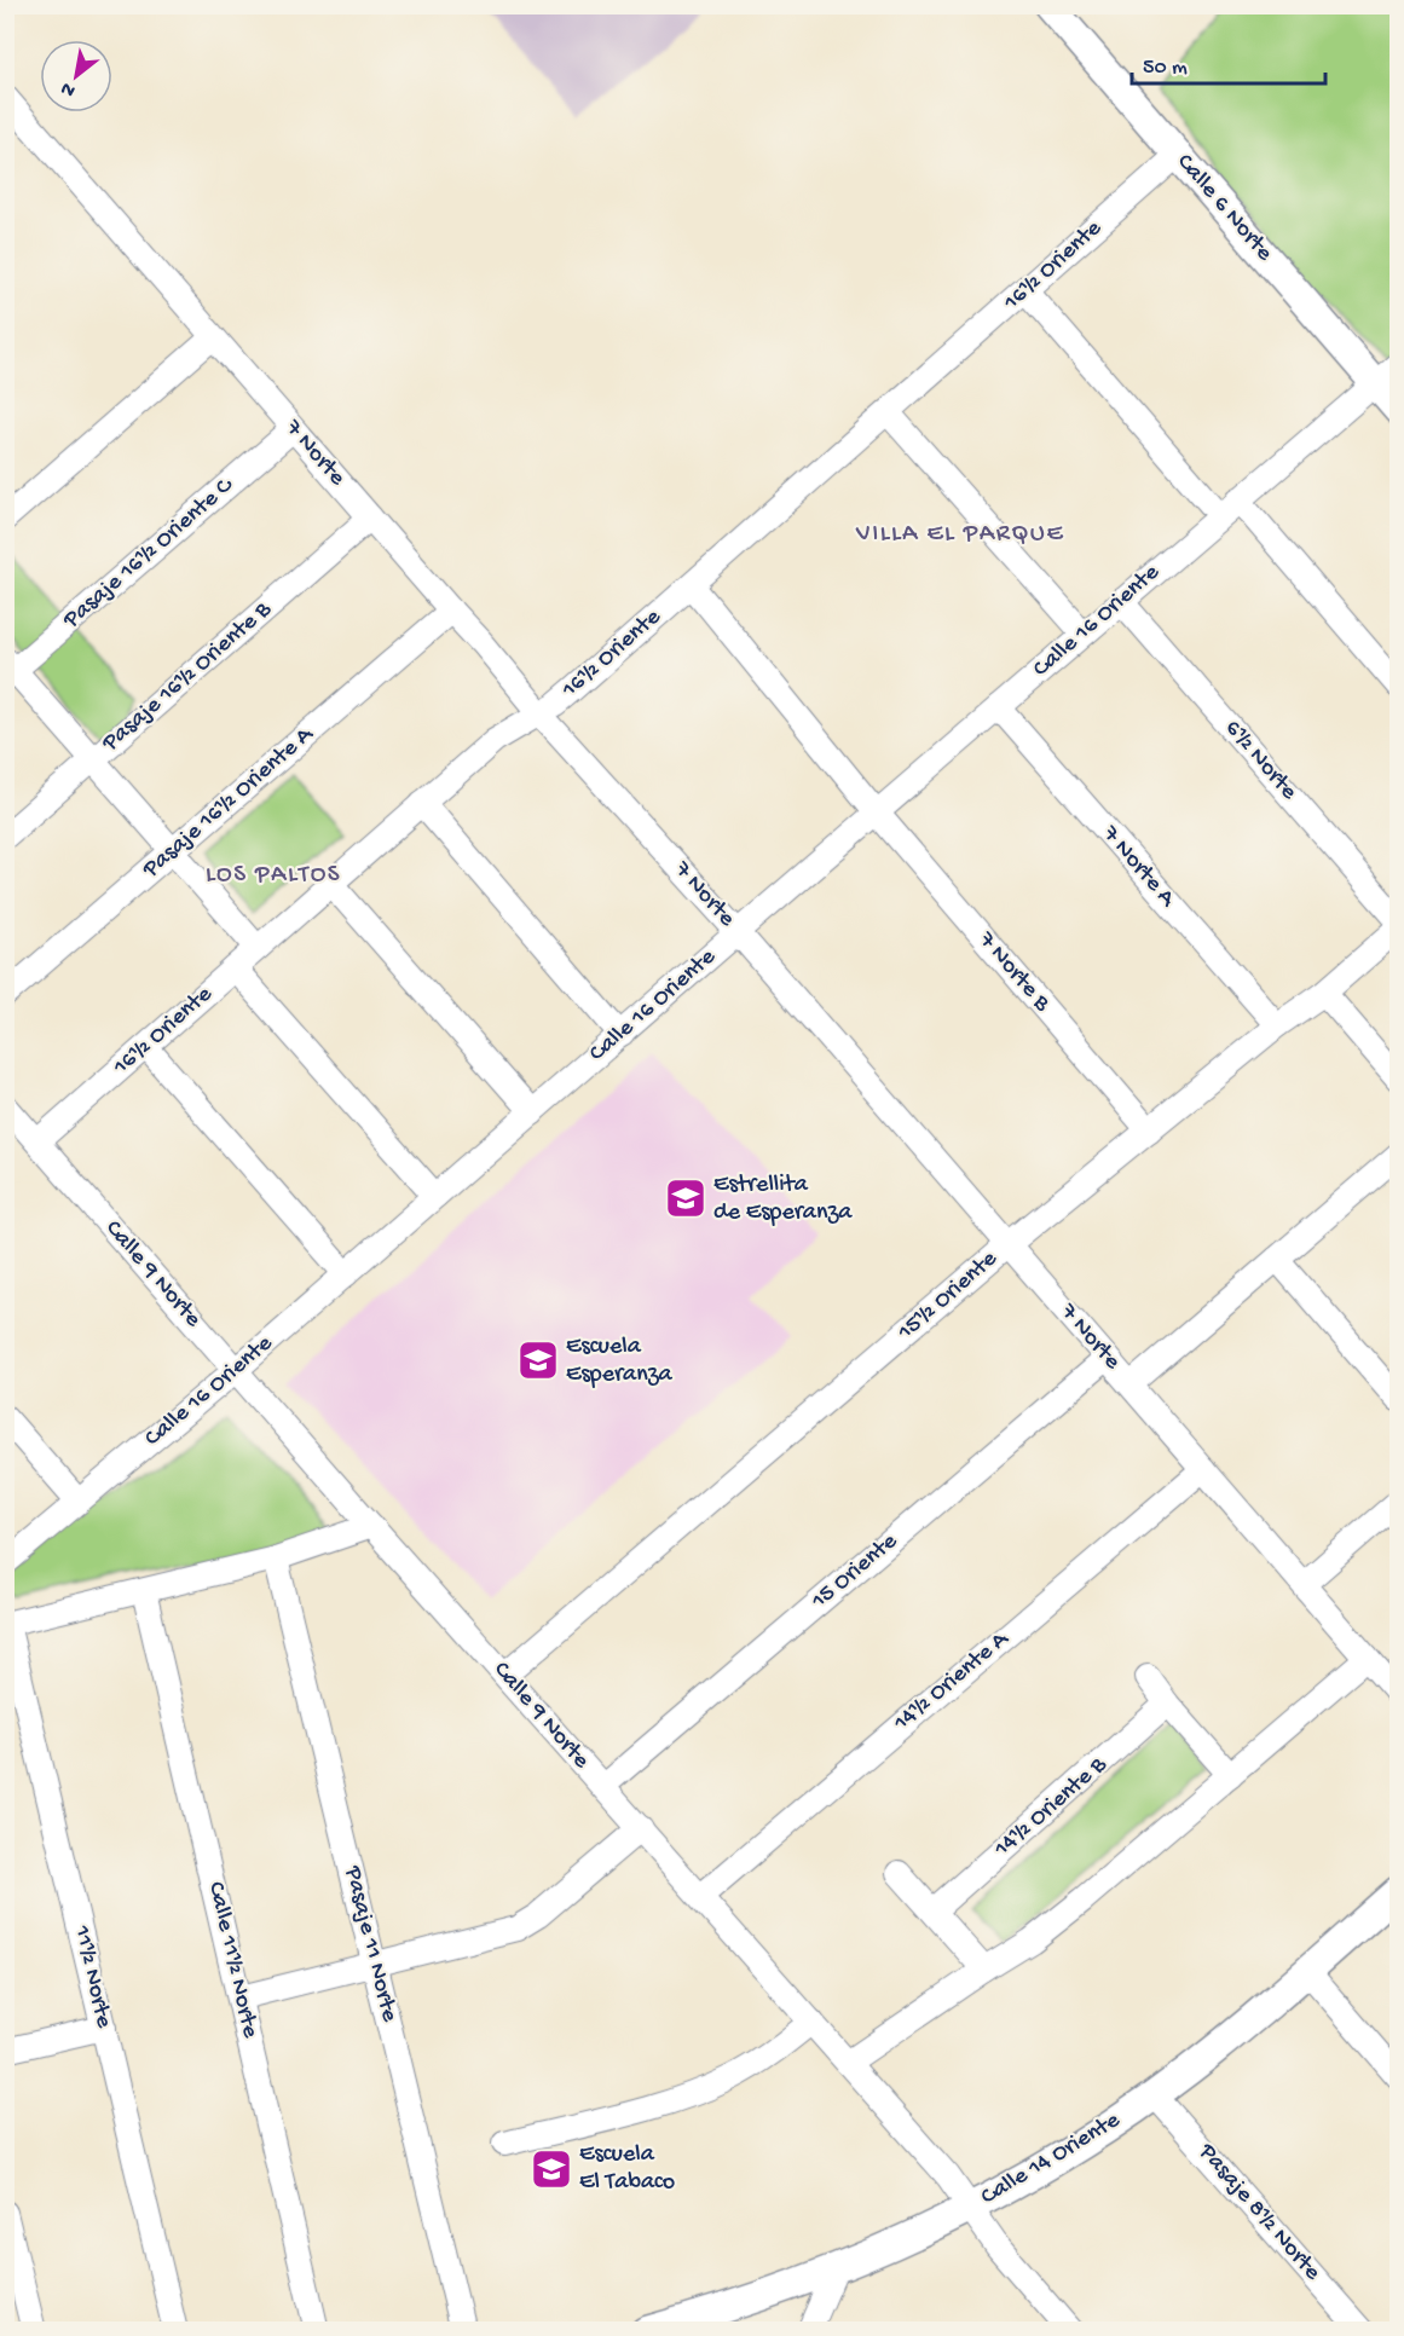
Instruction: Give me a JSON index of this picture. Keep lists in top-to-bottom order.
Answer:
{
  "streets": {
    "street": [
      "Calle 6 Norte",
      "16½ Oriente",
      "7 Norte",
      "Pasaje 16½ Oriente C",
      "Calle 16 Oriente",
      "Pasaje 16½ Oriente B",
      "6½ Norte",
      "Pasaje 16½ Oriente A",
      "7 Norte A",
      "7 Norte B",
      "Calle 9 Norte",
      "15½ Oriente",
      "15 Oriente",
      "14½ Oriente A",
      "14½ Oriente B",
      "Pasaje 11 Norte",
      "Calle 11½ Norte",
      "11½ Norte",
      "Calle 14 Oriente",
      "Pasaje 8½ Norte"
    ]
  },
  "crossings": [
    ["Calle 6 Norte", "16½ Oriente"],
    ["Calle 6 Norte", "Calle 16 Oriente"],
    ["16½ Oriente", "7 Norte"],
    ["16½ Oriente", "7 Norte B"],
    ["16½ Oriente", "Calle 9 Norte"],
    ["7 Norte", "Pasaje 16½ Oriente C"],
    ["7 Norte", "Calle 16 Oriente"],
    ["7 Norte", "Pasaje 16½ Oriente B"],
    ["7 Norte", "Pasaje 16½ Oriente A"],
    ["7 Norte", "15½ Oriente"],
    ["7 Norte", "15 Oriente"],
    ["7 Norte", "14½ Oriente A"],
    ["Calle 16 Oriente", "6½ Norte"],
    ["Calle 16 Oriente", "7 Norte A"],
    ["Calle 16 Oriente", "7 Norte B"],
    ["Calle 16 Oriente", "Calle 9 Norte"],
    ["7 Norte A", "15½ Oriente"],
    ["7 Norte B", "15½ Oriente"],
    ["Calle 9 Norte", "15½ Oriente"],
    ["Calle 9 Norte", "15 Oriente"],
    ["Calle 9 Norte", "14½ Oriente A"],
    ["Calle 9 Norte", "Calle 14 Oriente"],
    ["Calle 14 Oriente", "Pasaje 8½ Norte"]
  ],
  "districts": ["VILLA EL PARQUE", "LOS PALTOS"],
  "places": {
    "school or university": ["Estrellita de Esperanza", "Escuela Esperanza", "Escuela El Tabaco"]
  },
  "scale_bar": "50 m",
  "north": "bottom left"
}
